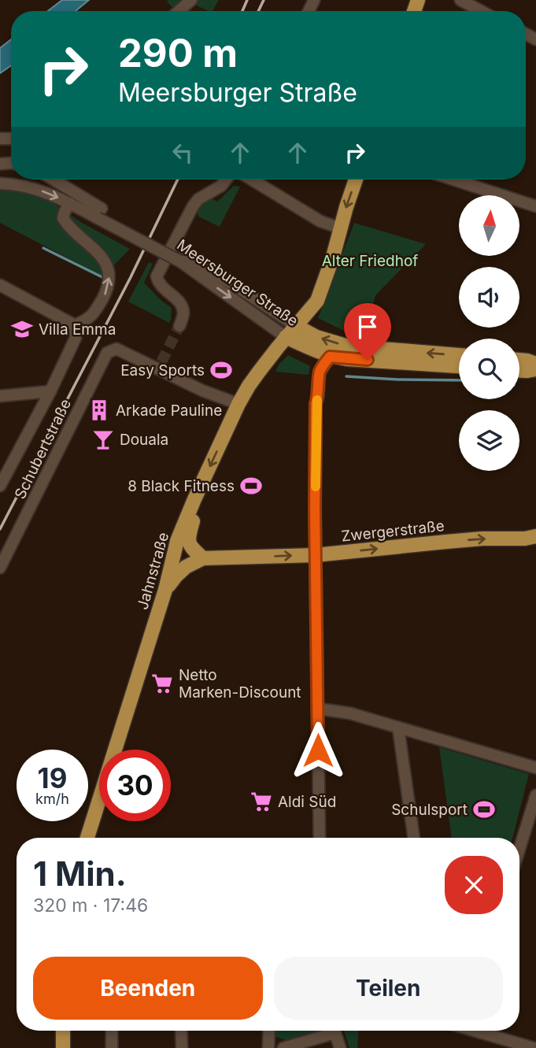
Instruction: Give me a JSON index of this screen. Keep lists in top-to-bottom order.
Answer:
{
  "streets": {
    "main road": ["Meersburger Straße", "Zwergerstraße", "Jahnstraße"],
    "street": ["Schubertstraße"]
  },
  "crossings": [
    ["Meersburger Straße", "Jahnstraße"],
    ["Schubertstraße", "Jahnstraße"]
  ],
  "one_way": ["Zwergerstraße"],
  "parks": ["Alter Friedhof"],
  "places": {
    "school or university": ["Villa Emma"],
    "sports": ["Easy Sports", "8 Black Fitness", "Schulsport"],
    "building": ["Arkade Pauline"],
    "bar": ["Douala"],
    "supermarket": ["Netto Marken-Discount", "Aldi Süd"]
  },
  "north": "top",
  "page": {
    "turn": ["290 m", "Meersburger Straße"],
    "speed": "19 km/h",
    "limit": "30",
    "heading": ["1 Min.", "320 m · 17:46"],
    "buttons": ["Beenden", "Teilen"]
  }
}
